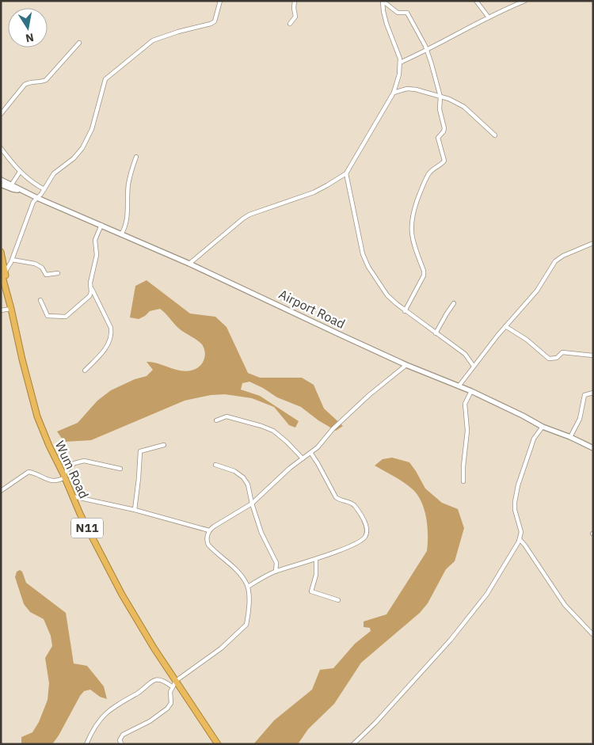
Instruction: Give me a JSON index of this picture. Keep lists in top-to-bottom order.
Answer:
{
  "streets": {
    "highway": ["Wum Road", "N11"],
    "main road": ["Airport Road"]
  },
  "north": "bottom"
}
